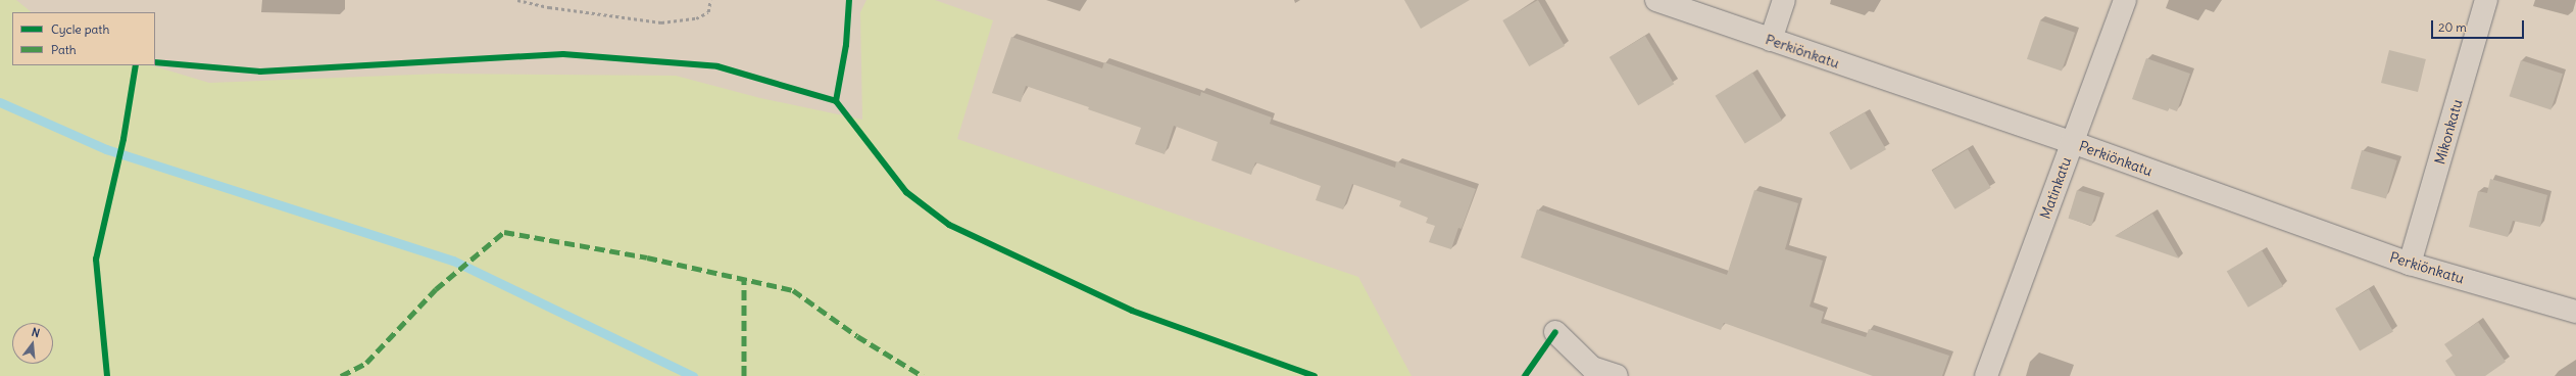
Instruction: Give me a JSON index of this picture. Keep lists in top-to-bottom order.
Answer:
{
  "streets": {
    "street": ["Perkiönkatu", "Mikonkatu", "Matinkatu"]
  },
  "crossings": [
    ["Perkiönkatu", "Mikonkatu"],
    ["Perkiönkatu", "Matinkatu"]
  ],
  "legend": ["Cycle path", "Path"],
  "scale_bar": "20 m",
  "north": "top"
}
